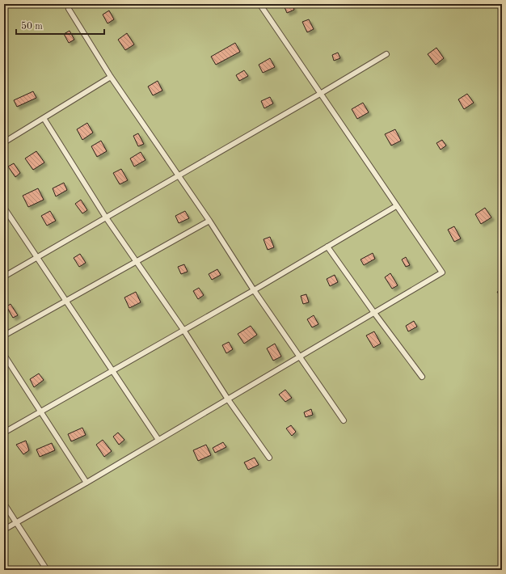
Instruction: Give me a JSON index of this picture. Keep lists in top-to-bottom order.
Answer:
{
  "scale_bar": "50 m"
}
